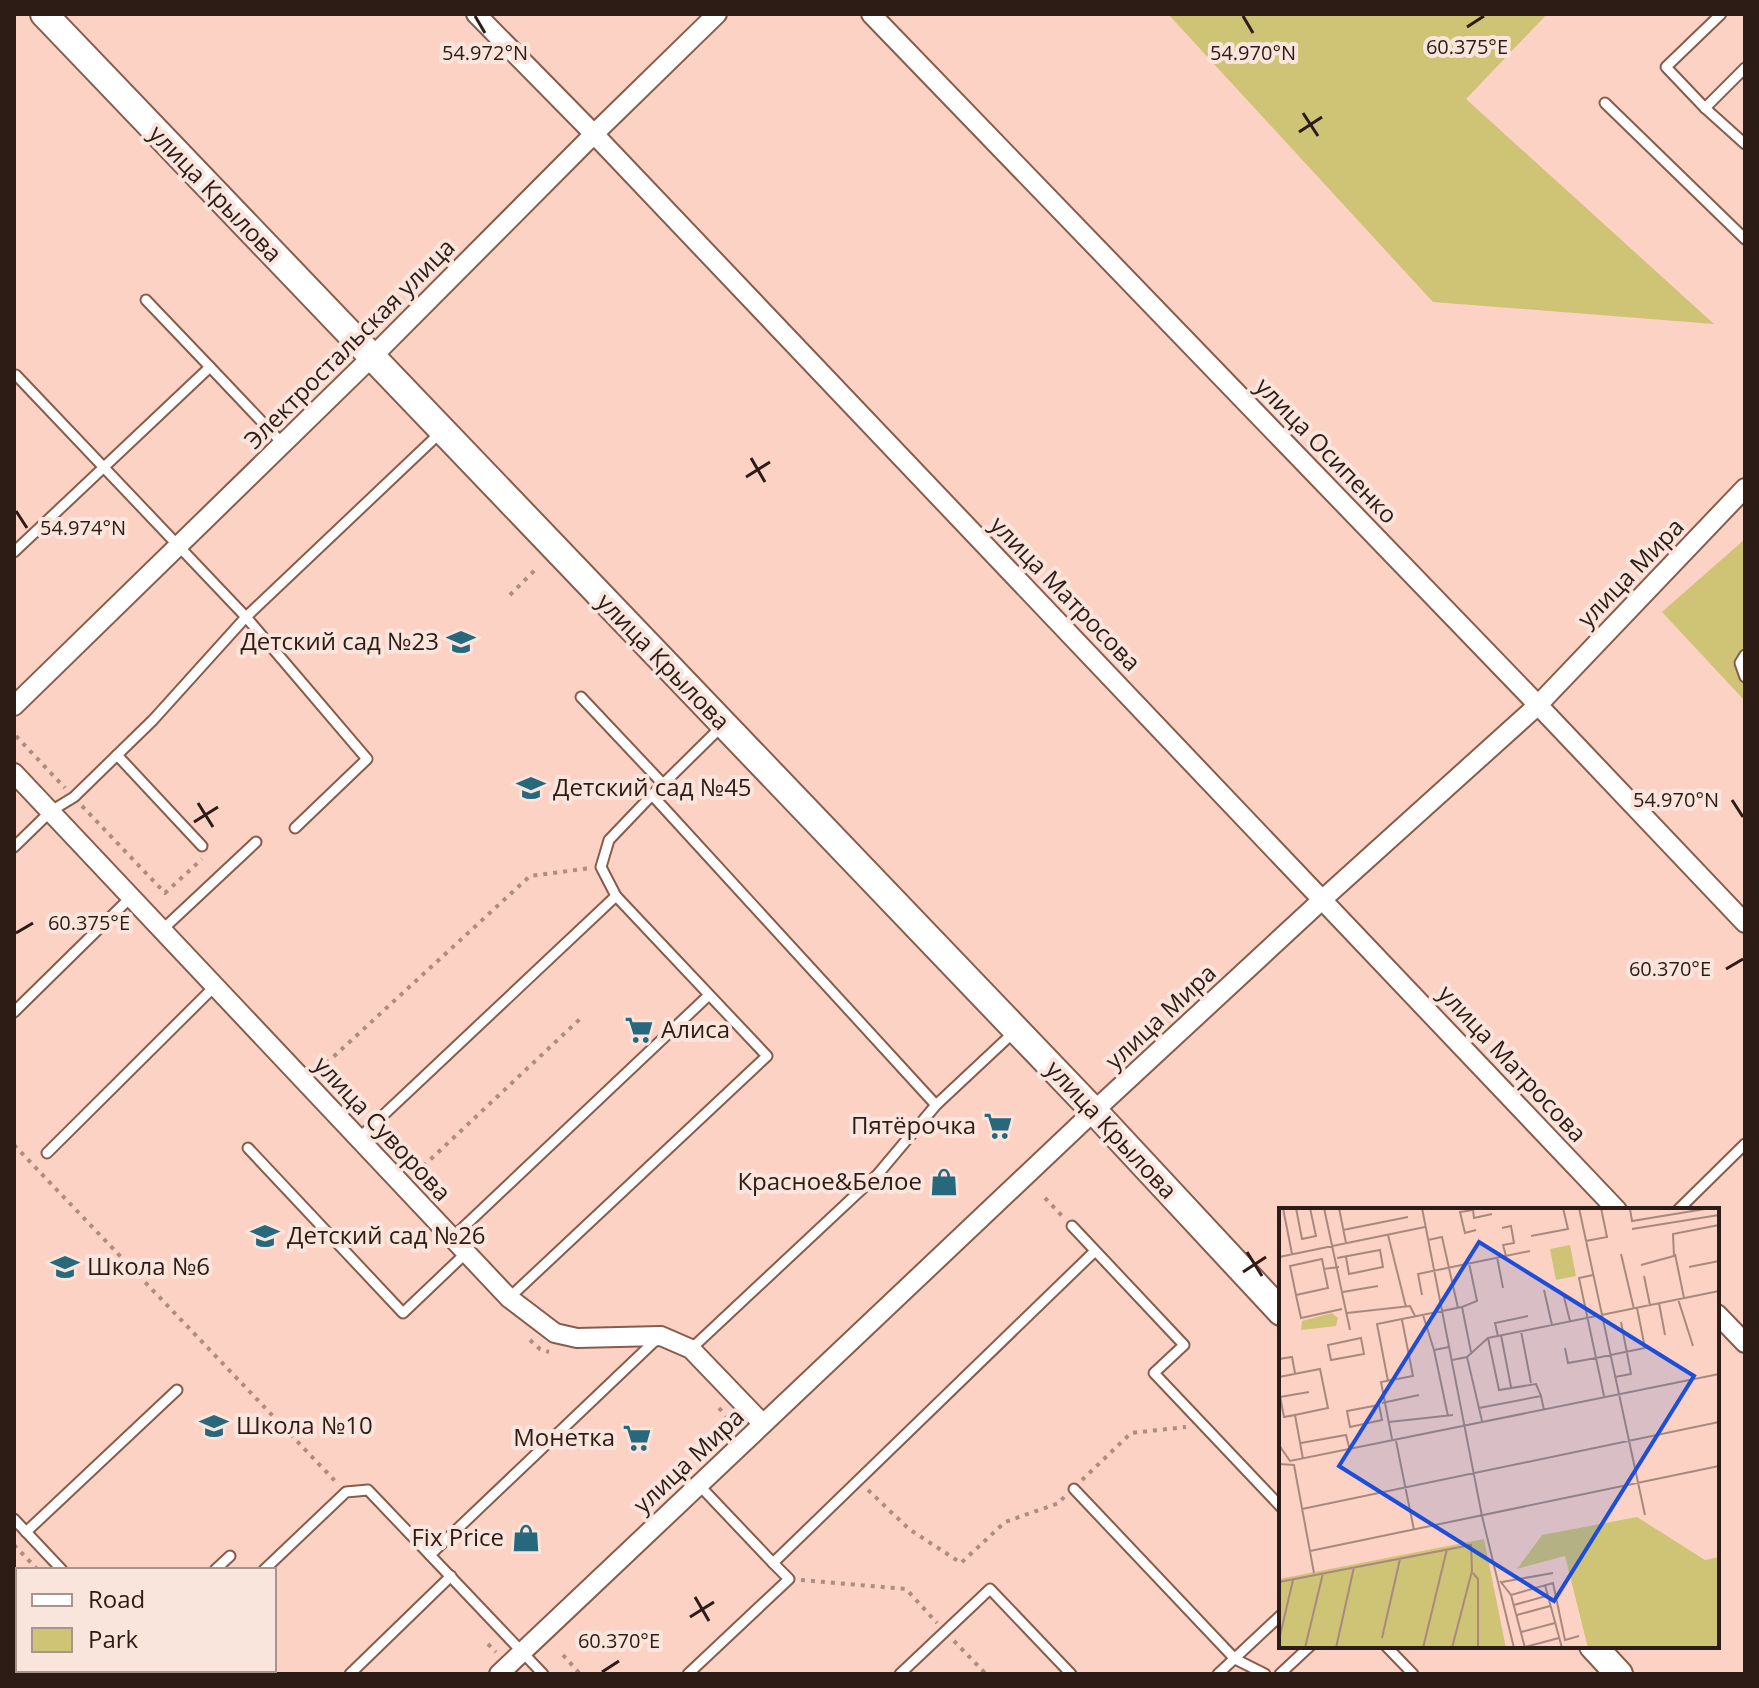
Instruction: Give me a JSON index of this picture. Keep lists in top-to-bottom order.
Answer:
{
  "streets": {
    "main road": ["улица Крылова"],
    "street": [
      "Электростальская улица",
      "улица Осипенко",
      "улица Мира",
      "улица Матросова",
      "улица Суворова"
    ]
  },
  "crossings": [
    ["улица Крылова", "Электростальская улица"],
    ["улица Крылова", "улица Мира"],
    ["Электростальская улица", "улица Матросова"],
    ["улица Осипенко", "улица Мира"],
    ["улица Мира", "улица Матросова"],
    ["улица Мира", "улица Суворова"]
  ],
  "places": {
    "school or university": [
      "Детский сад №23",
      "Детский сад №45",
      "Детский сад №26",
      "Школа №6",
      "Школа №10"
    ],
    "supermarket": ["Алиса", "Пятёрочка", "Монетка"],
    "shop": ["Красное&Белое", "Fix Price"]
  },
  "legend": ["Road", "Park"],
  "coordinates": [
    "60.375°E",
    "54.972°N",
    "54.970°N",
    "54.974°N",
    "60.370°E"
  ]
}
